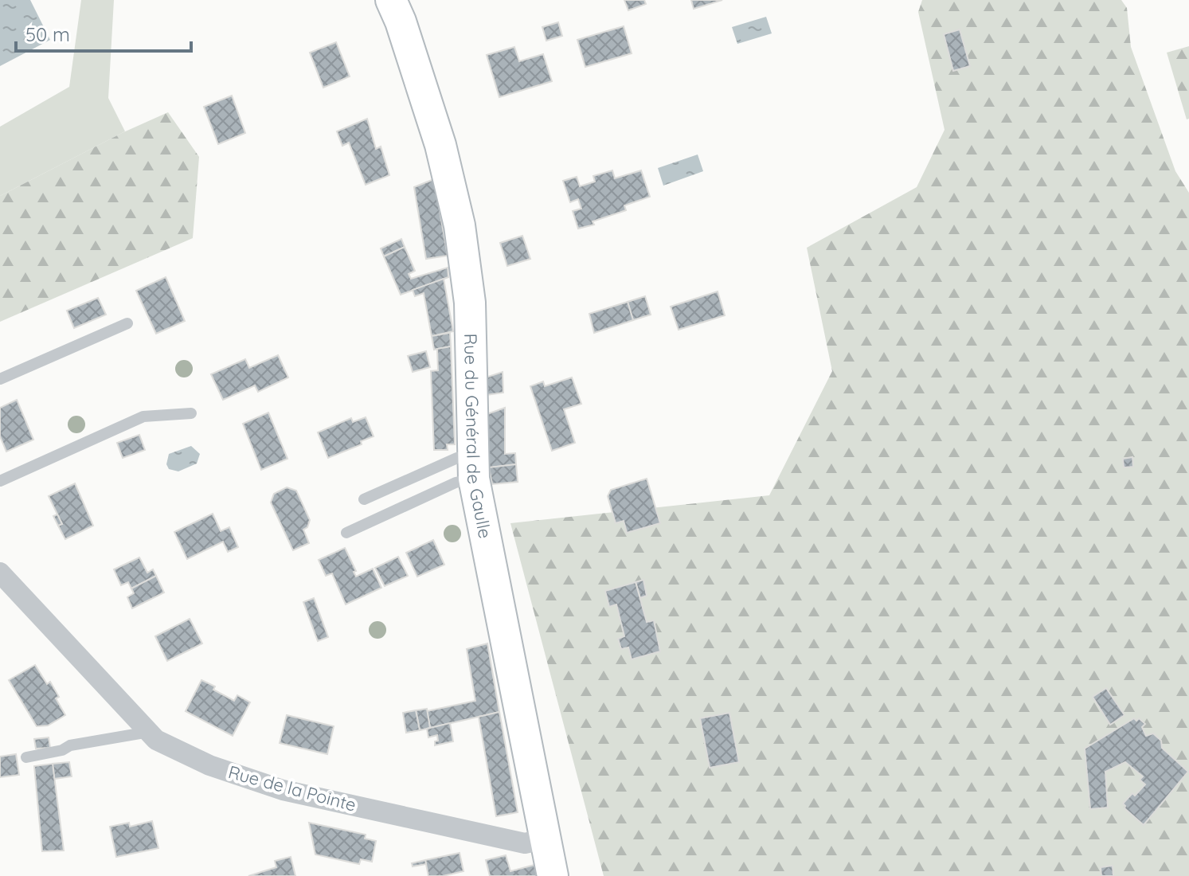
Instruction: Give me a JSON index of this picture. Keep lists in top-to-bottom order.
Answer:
{
  "streets": {
    "main road": ["Rue du Général de Gaulle"],
    "street": ["Rue de la Pointe"]
  },
  "crossings": [
    ["Rue du Général de Gaulle", "Rue de la Pointe"]
  ],
  "scale_bar": "50 m"
}
